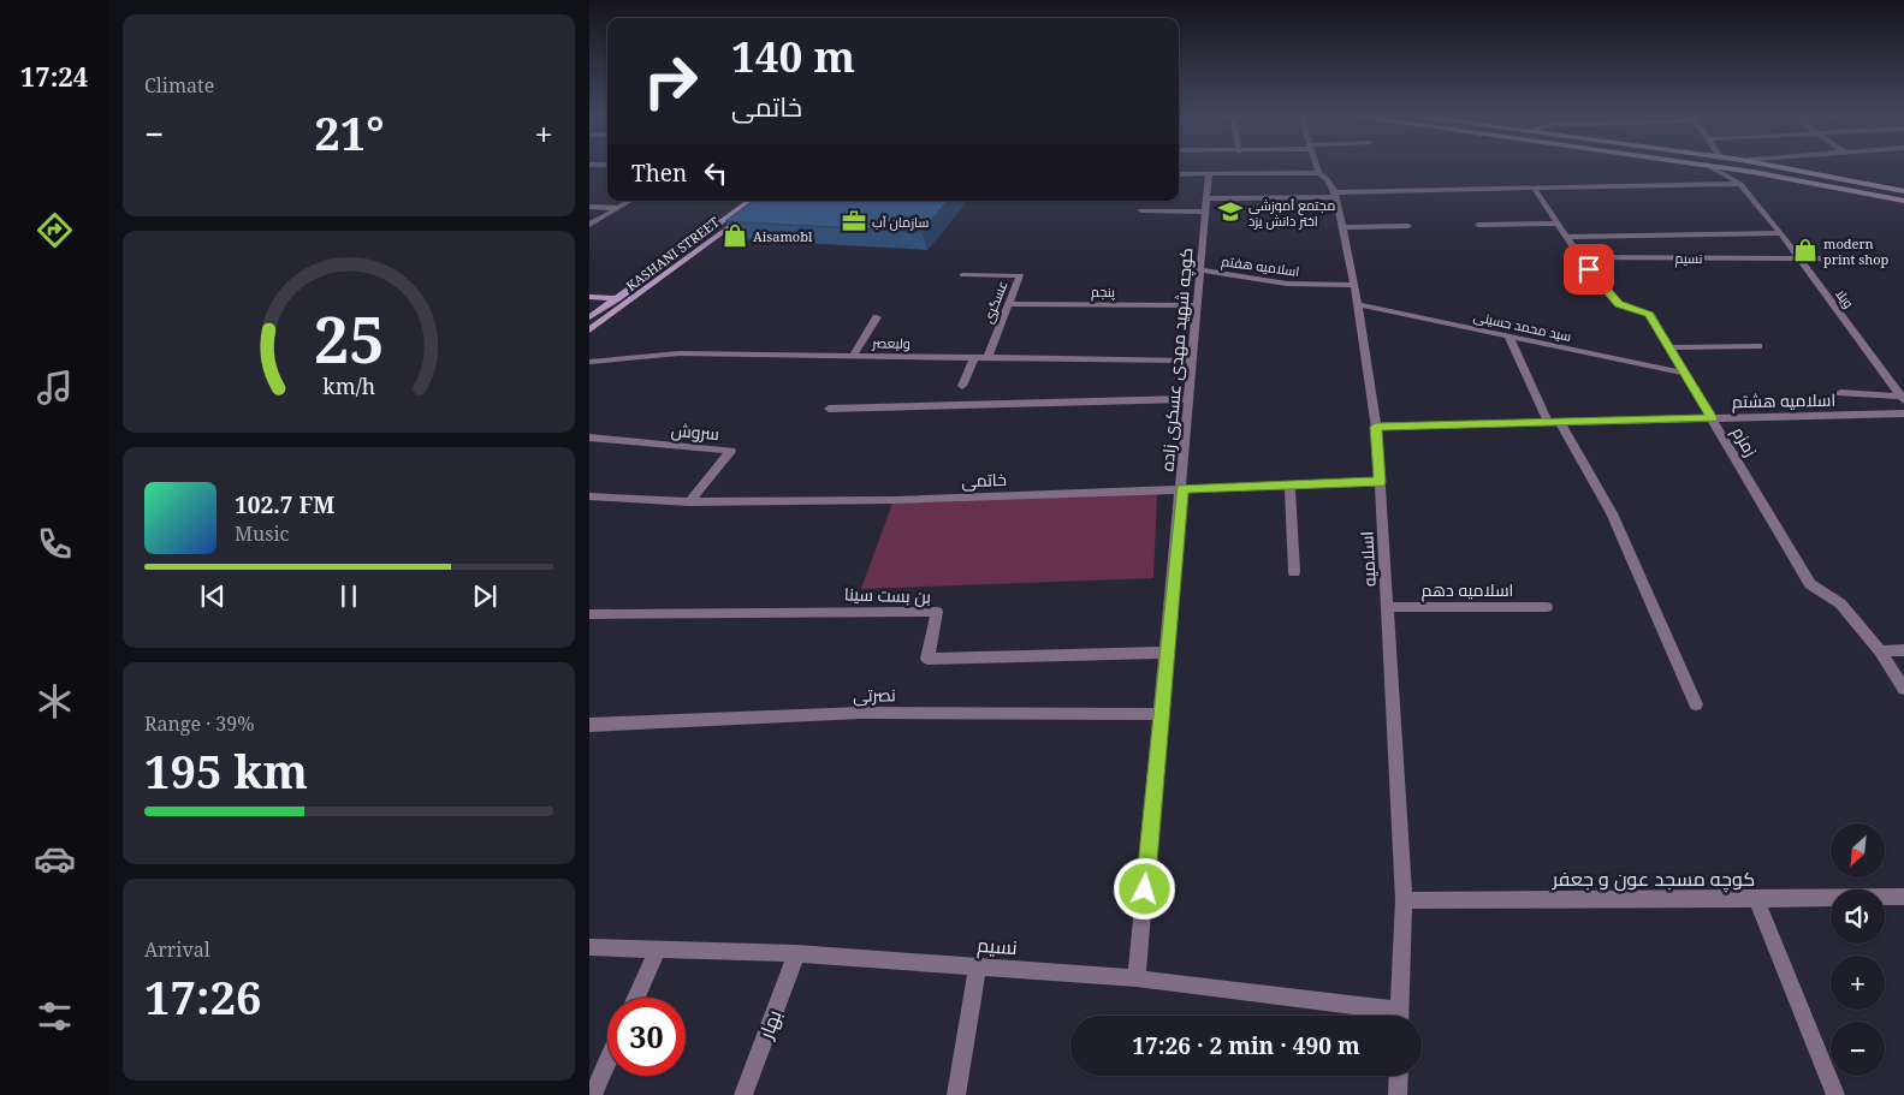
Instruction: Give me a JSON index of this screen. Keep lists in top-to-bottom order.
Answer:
{
  "streets": {
    "main road": ["KASHANI STREET"],
    "street": [
      "نسیم",
      "اسلامیه هفتم",
      "پنجم",
      "ویلا",
      "عسگری",
      "سید محمد حسینی",
      "ولیعصر",
      "کوچه شهید مهدی عسکری زاده",
      "اسلامیه هشتم",
      "سروش",
      "زمزم",
      "خاتمی",
      "اسلامیه",
      "اسلامیه دهم",
      "بن بست سینا",
      "نصرتی",
      "کوچه مسجد عون و جعفر",
      "بهار"
    ]
  },
  "crossings": [
    ["نسیم", "ویلا"],
    ["نسیم", "کوچه شهید مهدی عسکری زاده"],
    ["نسیم", "زمزم"],
    ["نسیم", "بهار"],
    ["اسلامیه هفتم", "کوچه شهید مهدی عسکری زاده"],
    ["اسلامیه هفتم", "اسلامیه"],
    ["پنجم", "عسگری"],
    ["پنجم", "کوچه شهید مهدی عسکری زاده"],
    ["عسگری", "ولیعصر"],
    ["سید محمد حسینی", "زمزم"],
    ["سید محمد حسینی", "اسلامیه"],
    ["ولیعصر", "کوچه شهید مهدی عسکری زاده"],
    ["کوچه شهید مهدی عسکری زاده", "خاتمی"],
    ["کوچه شهید مهدی عسکری زاده", "بن بست سینا"],
    ["کوچه شهید مهدی عسکری زاده", "نصرتی"],
    ["اسلامیه هشتم", "زمزم"],
    ["اسلامیه هشتم", "اسلامیه"],
    ["سروش", "خاتمی"],
    ["خاتمی", "اسلامیه"],
    ["اسلامیه", "اسلامیه دهم"],
    ["اسلامیه", "کوچه مسجد عون و جعفر"]
  ],
  "places": {
    "school or university": ["مجتمع آموزشی اختر دانش یزد"],
    "office": ["سازمان آب"],
    "shop": ["Aisamobl", "modern print shop"]
  },
  "north": "bottom left",
  "page": {
    "tabs": "17:24",
    "tile": [
      "Climate",
      ["Range · 39%", "195 km"],
      ["Arrival", "17:26"]
    ],
    "turn": ["140 m", "خاتمی"],
    "heat": ["−", "21°", "+"],
    "then": "Then",
    "song": ["102.7 FM", "Music"],
    "map_buttons": ["+", "−"],
    "limit": "30",
    "trip": "17:26 · 2 min · 490 m",
    "gauge": ["25", "km/h"]
  }
}
